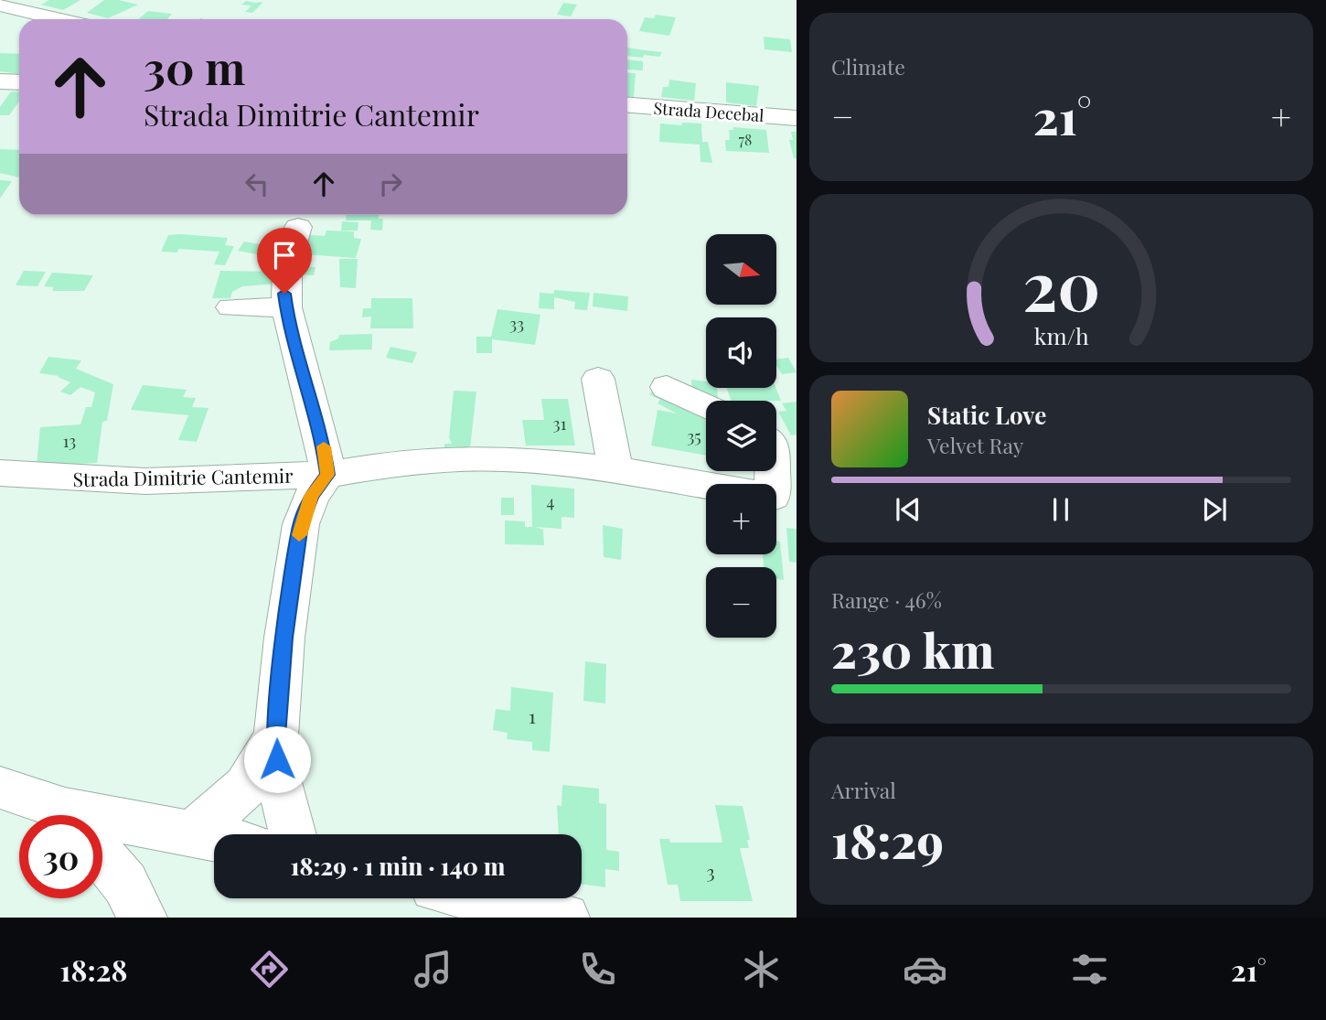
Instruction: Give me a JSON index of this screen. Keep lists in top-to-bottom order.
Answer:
{
  "streets": {
    "street": ["Strada Decebal", "Strada Dimitrie Cantemir"]
  },
  "house_numbers": [
    "78",
    "33",
    "31",
    "35",
    "13",
    "4",
    "1",
    "3"
  ],
  "north": "right",
  "page": {
    "tile": [
      "Climate",
      ["Range · 46%", "230 km"],
      ["Arrival", "18:29"]
    ],
    "turn": ["30 m", "Strada Dimitrie Cantemir"],
    "heat": ["−", "21°", "+"],
    "map_buttons": ["+", "−"],
    "song": ["Static Love", "Velvet Ray"],
    "limit": "30",
    "trip": "18:29 · 1 min · 140 m",
    "tabs": ["18:28", "21°"],
    "gauge": ["20", "km/h"]
  }
}
